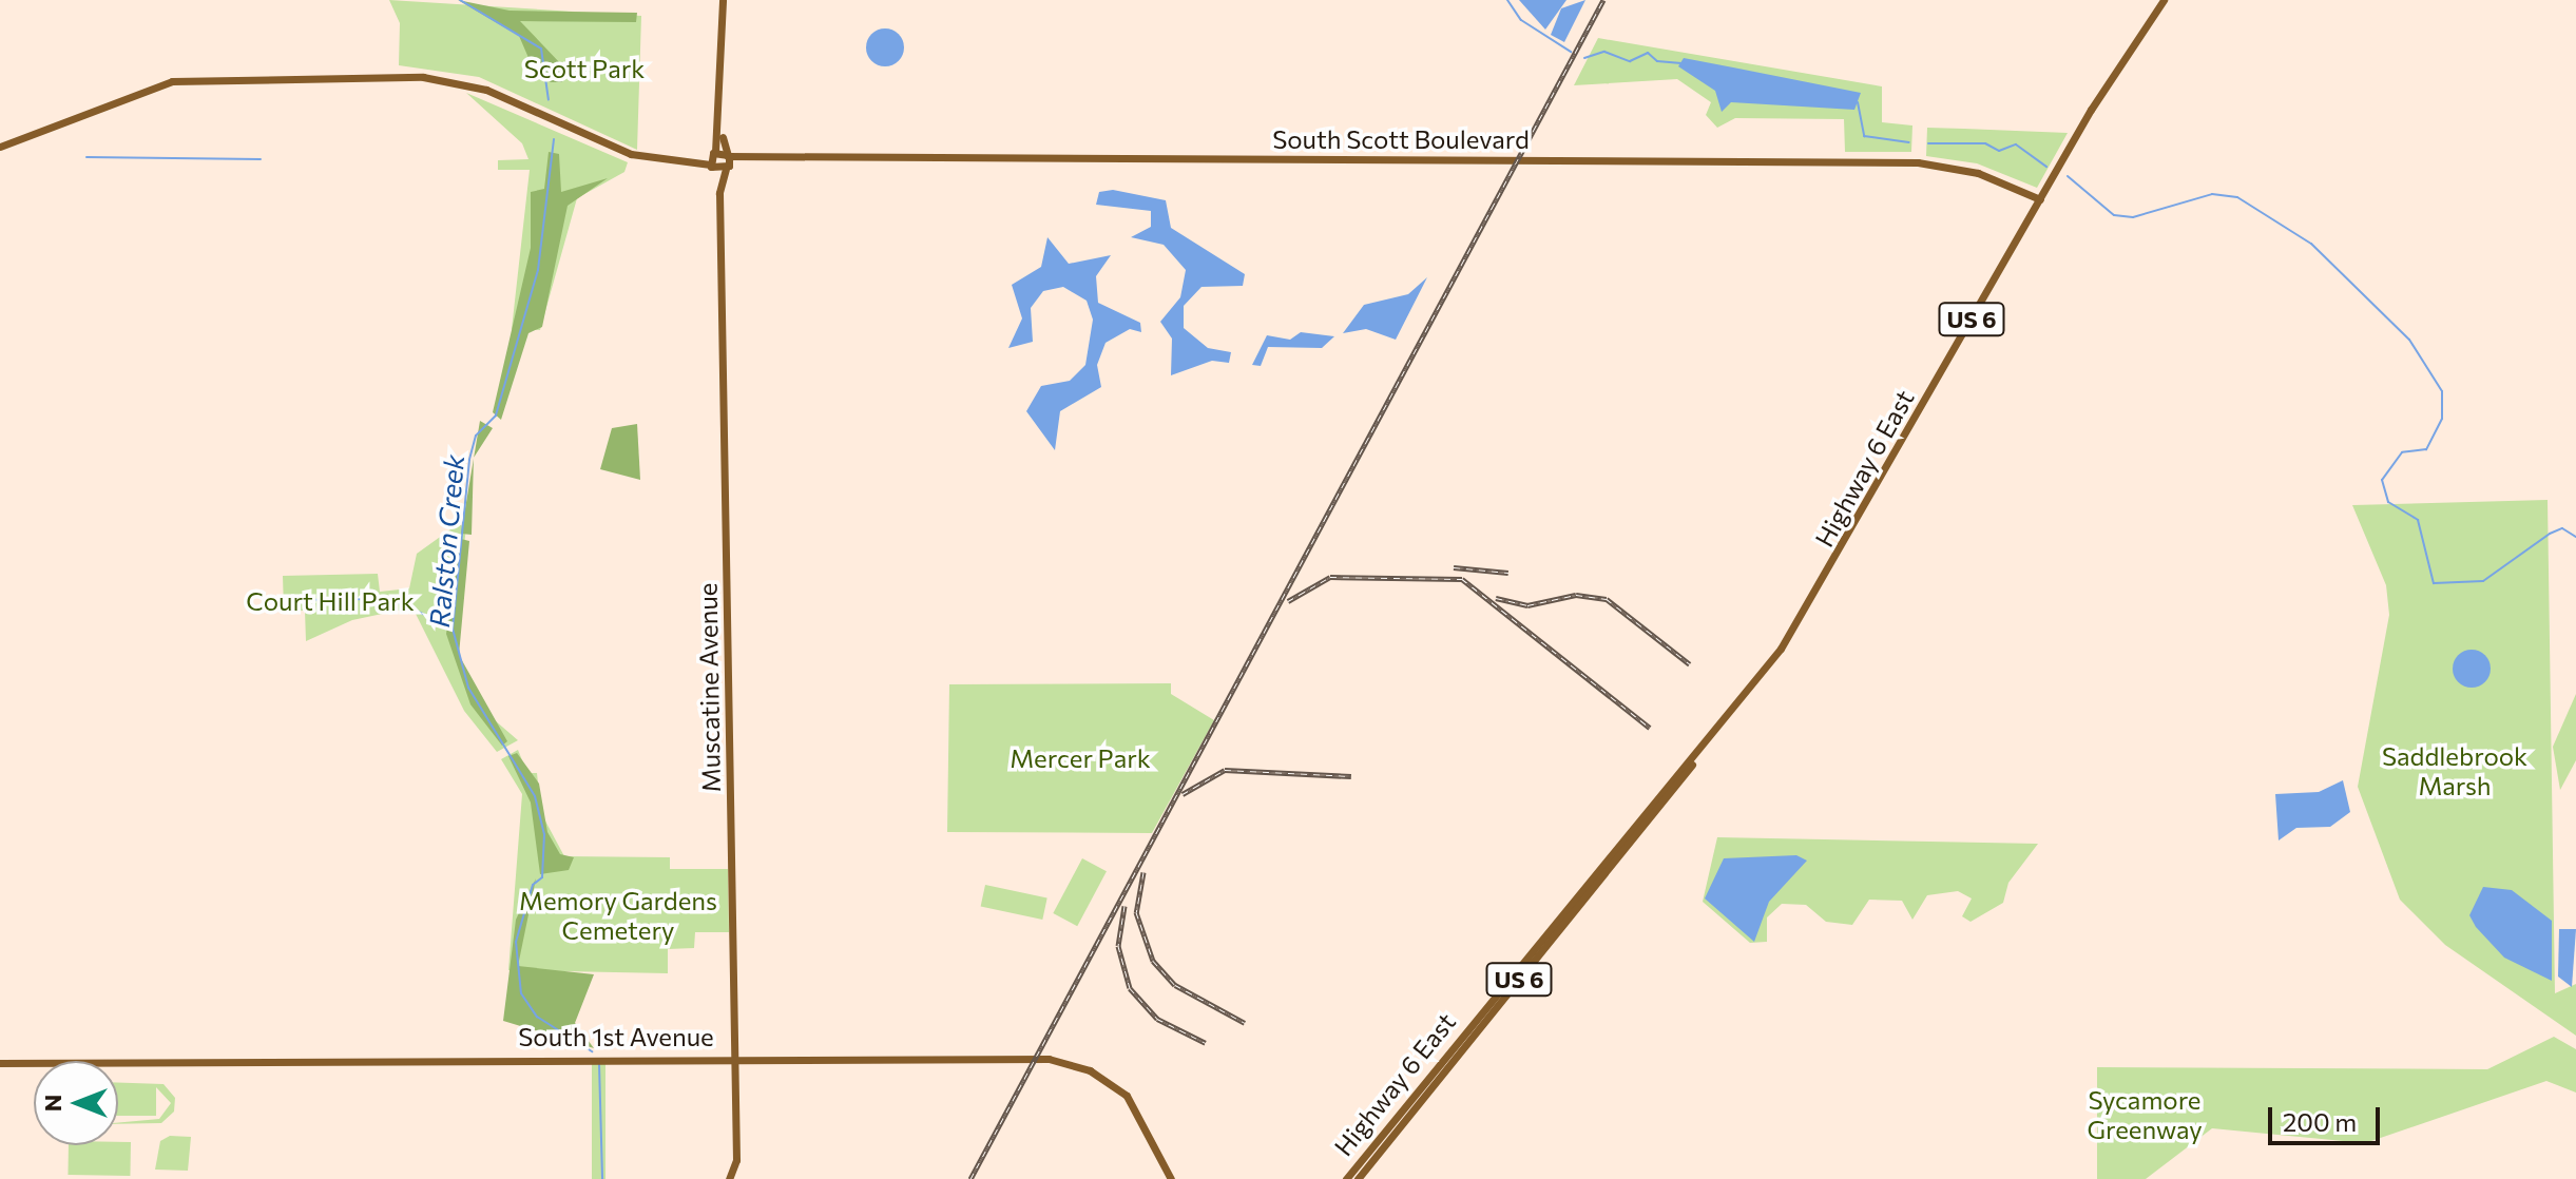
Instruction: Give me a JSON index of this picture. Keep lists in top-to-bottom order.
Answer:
{
  "streets": {
    "main road": [
      "South Scott Boulevard",
      "US 6",
      "Highway 6 East",
      "Muscatine Avenue",
      "South 1st Avenue"
    ]
  },
  "crossings": [
    ["South Scott Boulevard", "US 6"],
    ["South Scott Boulevard", "Highway 6 East"],
    ["South Scott Boulevard", "Muscatine Avenue"],
    ["US 6", "Highway 6 East"],
    ["Muscatine Avenue", "South 1st Avenue"]
  ],
  "water": ["Ralston Creek"],
  "parks": [
    "Scott Park",
    "Court Hill Park",
    "Saddlebrook Marsh",
    "Mercer Park",
    "Memory Gardens Cemetery",
    "Sycamore Greenway"
  ],
  "scale_bar": "200 m",
  "north": "left"
}
